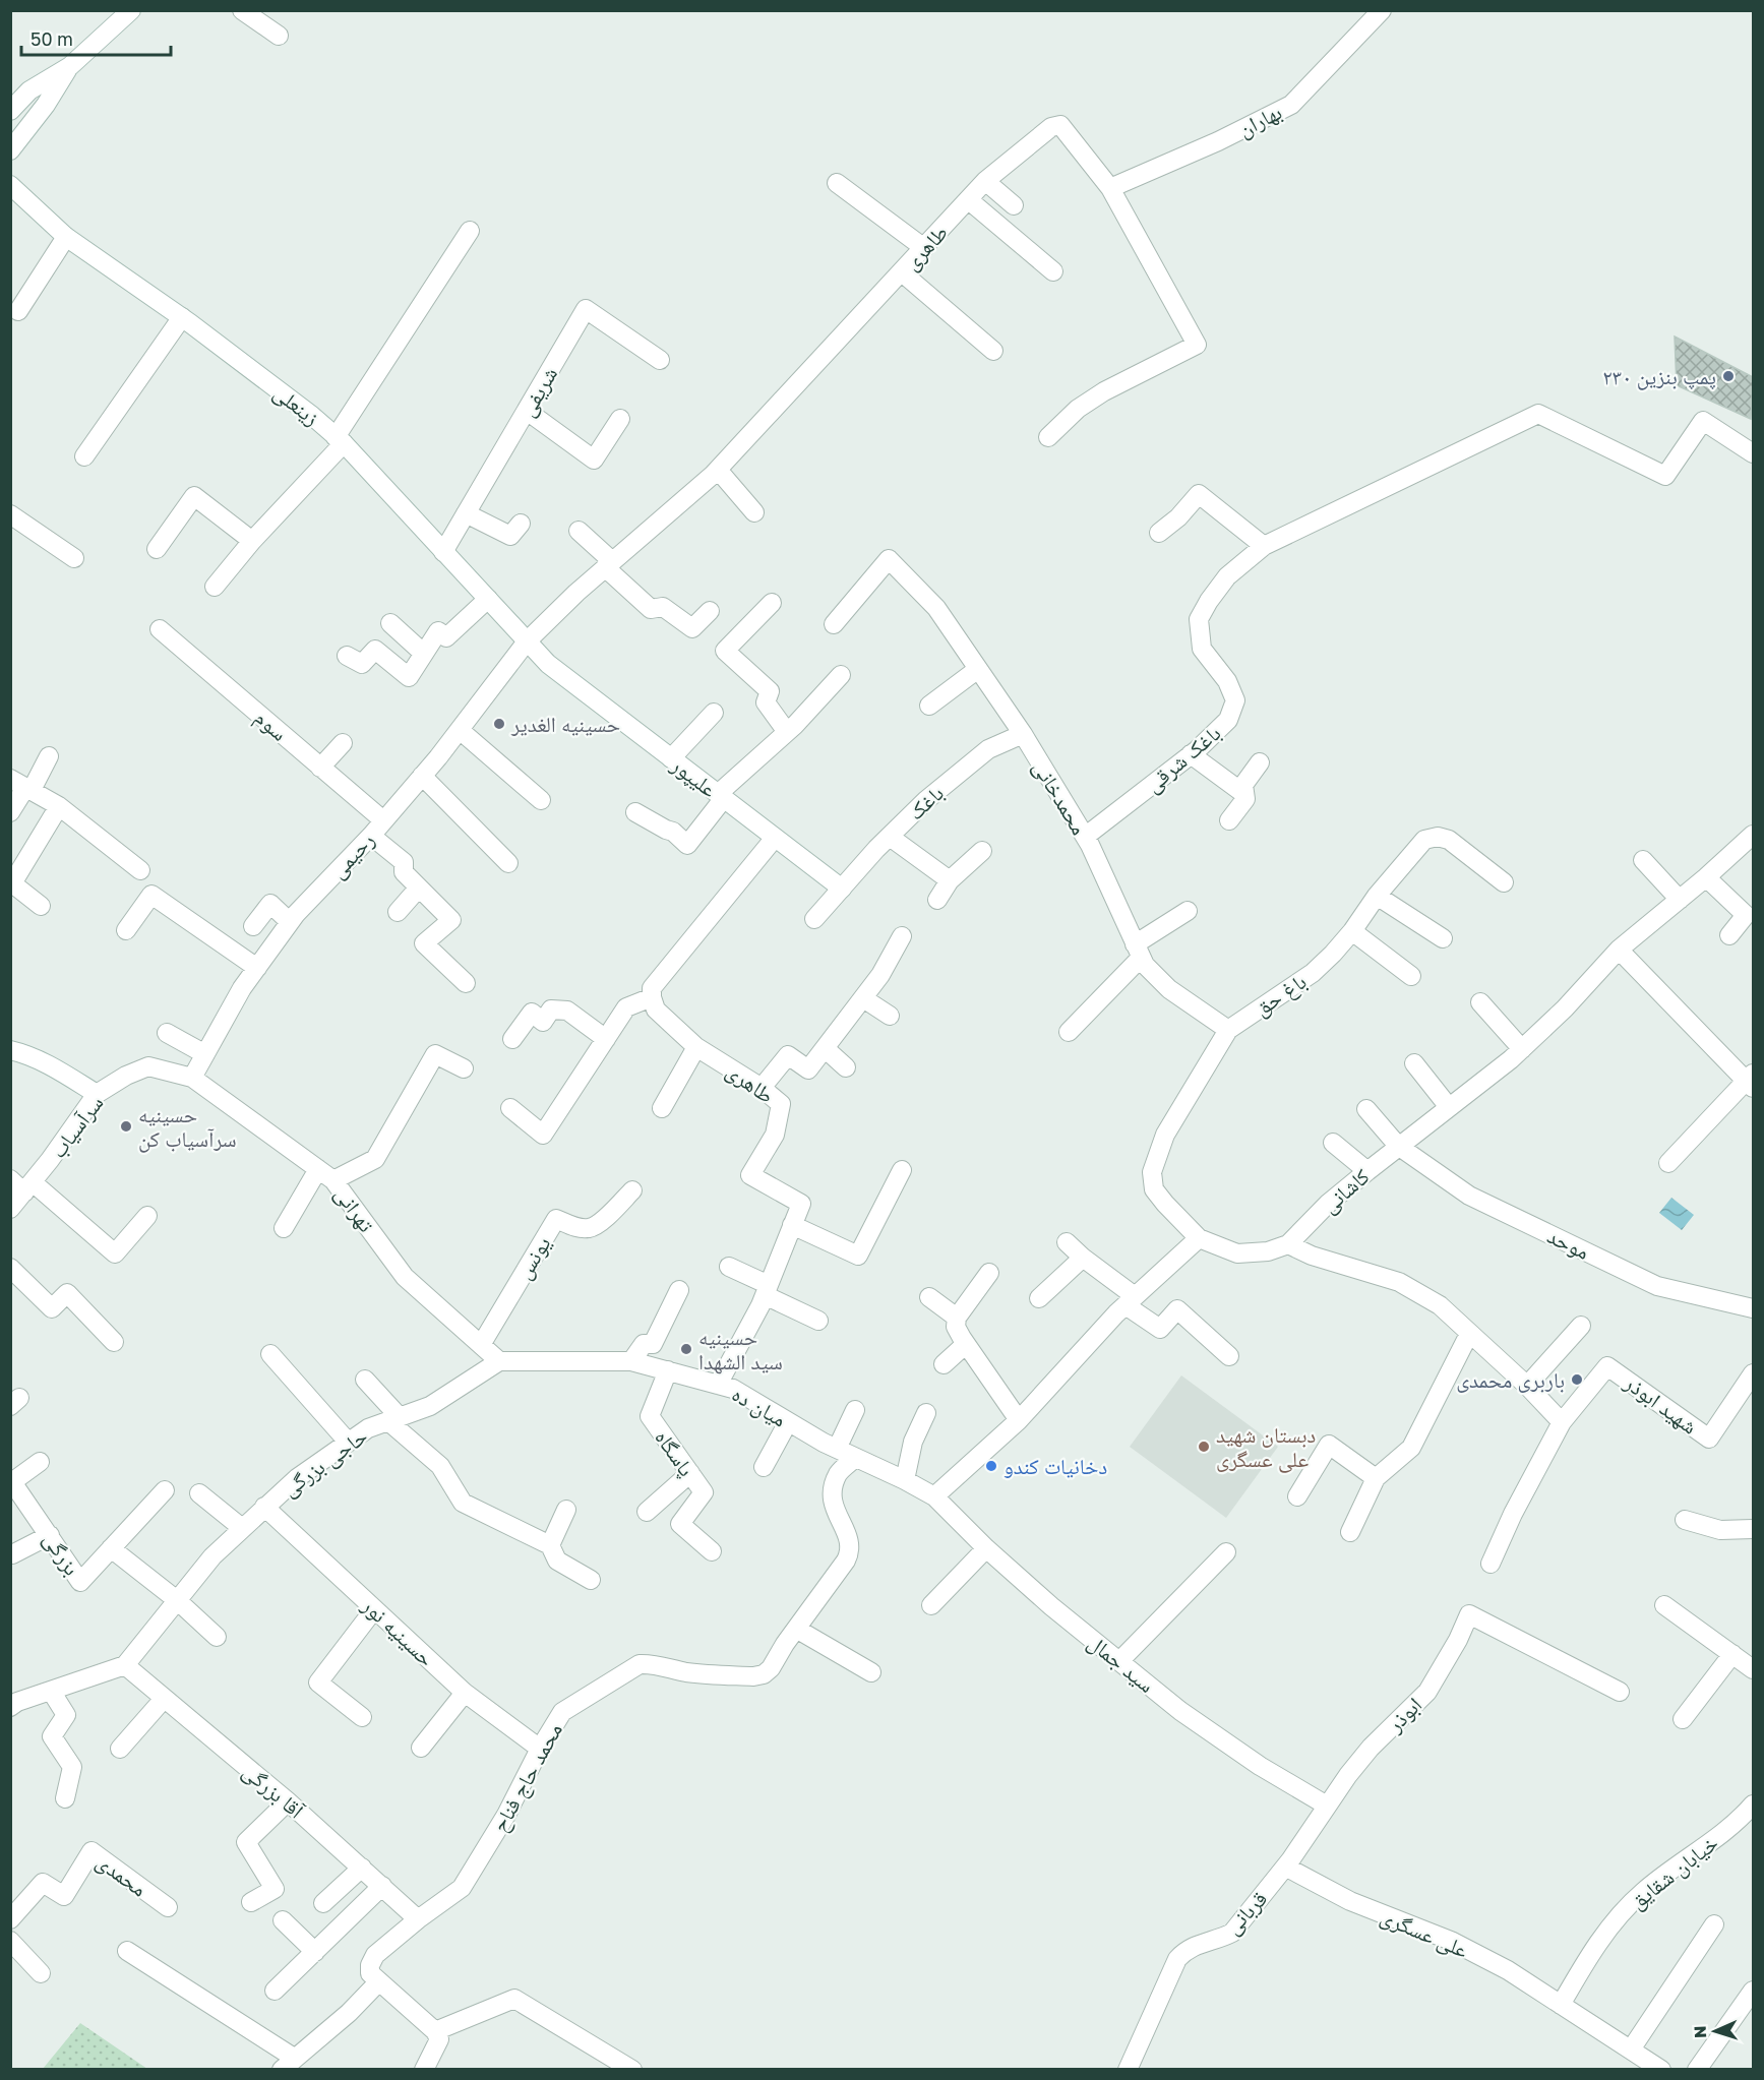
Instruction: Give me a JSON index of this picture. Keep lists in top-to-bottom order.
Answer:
{
  "streets": {
    "street": [
      "بهاران",
      "طاهری",
      "شریفی",
      "زینعلی",
      "سوم",
      "باغک شرقی",
      "علیپور",
      "محمدخانی",
      "باغک",
      "رحیمی",
      "باغ حق",
      "سرآسیاب",
      "کاشانی",
      "تهرانی",
      "موحد",
      "یونس",
      "شهید ابوذر",
      "میان ده",
      "پاسگاه",
      "حاجی بزرگی",
      "بزرگی",
      "حسینیه نور",
      "سید جمال",
      "ابوذر",
      "محمد حاج فناح",
      "آقا بزرگی",
      "خیابان شقایق",
      "محمدی",
      "قربانی",
      "علی عسگری"
    ]
  },
  "crossings": [
    ["بهاران", "طاهری"],
    ["طاهری", "زینعلی"],
    ["طاهری", "رحیمی"],
    ["طاهری", "میان ده"],
    ["شریفی", "زینعلی"],
    ["زینعلی", "علیپور"],
    ["زینعلی", "رحیمی"],
    ["سوم", "رحیمی"],
    ["باغک شرقی", "محمدخانی"],
    ["علیپور", "باغک"],
    ["محمدخانی", "باغک"],
    ["محمدخانی", "باغ حق"],
    ["رحیمی", "سرآسیاب"],
    ["رحیمی", "تهرانی"],
    ["سرآسیاب", "تهرانی"],
    ["کاشانی", "موحد"],
    ["تهرانی", "یونس"],
    ["تهرانی", "میان ده"],
    ["تهرانی", "حاجی بزرگی"],
    ["میان ده", "پاسگاه"],
    ["میان ده", "حاجی بزرگی"],
    ["میان ده", "سید جمال"],
    ["میان ده", "محمد حاج فناح"],
    ["حاجی بزرگی", "بزرگی"],
    ["حاجی بزرگی", "حسینیه نور"],
    ["حاجی بزرگی", "آقا بزرگی"],
    ["حسینیه نور", "محمد حاج فناح"],
    ["سید جمال", "ابوذر"],
    ["سید جمال", "قربانی"],
    ["ابوذر", "قربانی"],
    ["محمد حاج فناح", "آقا بزرگی"],
    ["خیابان شقایق", "علی عسگری"],
    ["قربانی", "علی عسگری"]
  ],
  "places": [
    "پمپ بنزین ۲۳۰",
    "حسینیه الغدیر",
    "حسینیه سرآسیاب کن",
    "حسینیه سید الشهدا",
    "باربری محمدی",
    "دبستان شهید علی عسگری",
    "دخانیات کندو"
  ],
  "scale_bar": "50 m",
  "north": "left"
}
